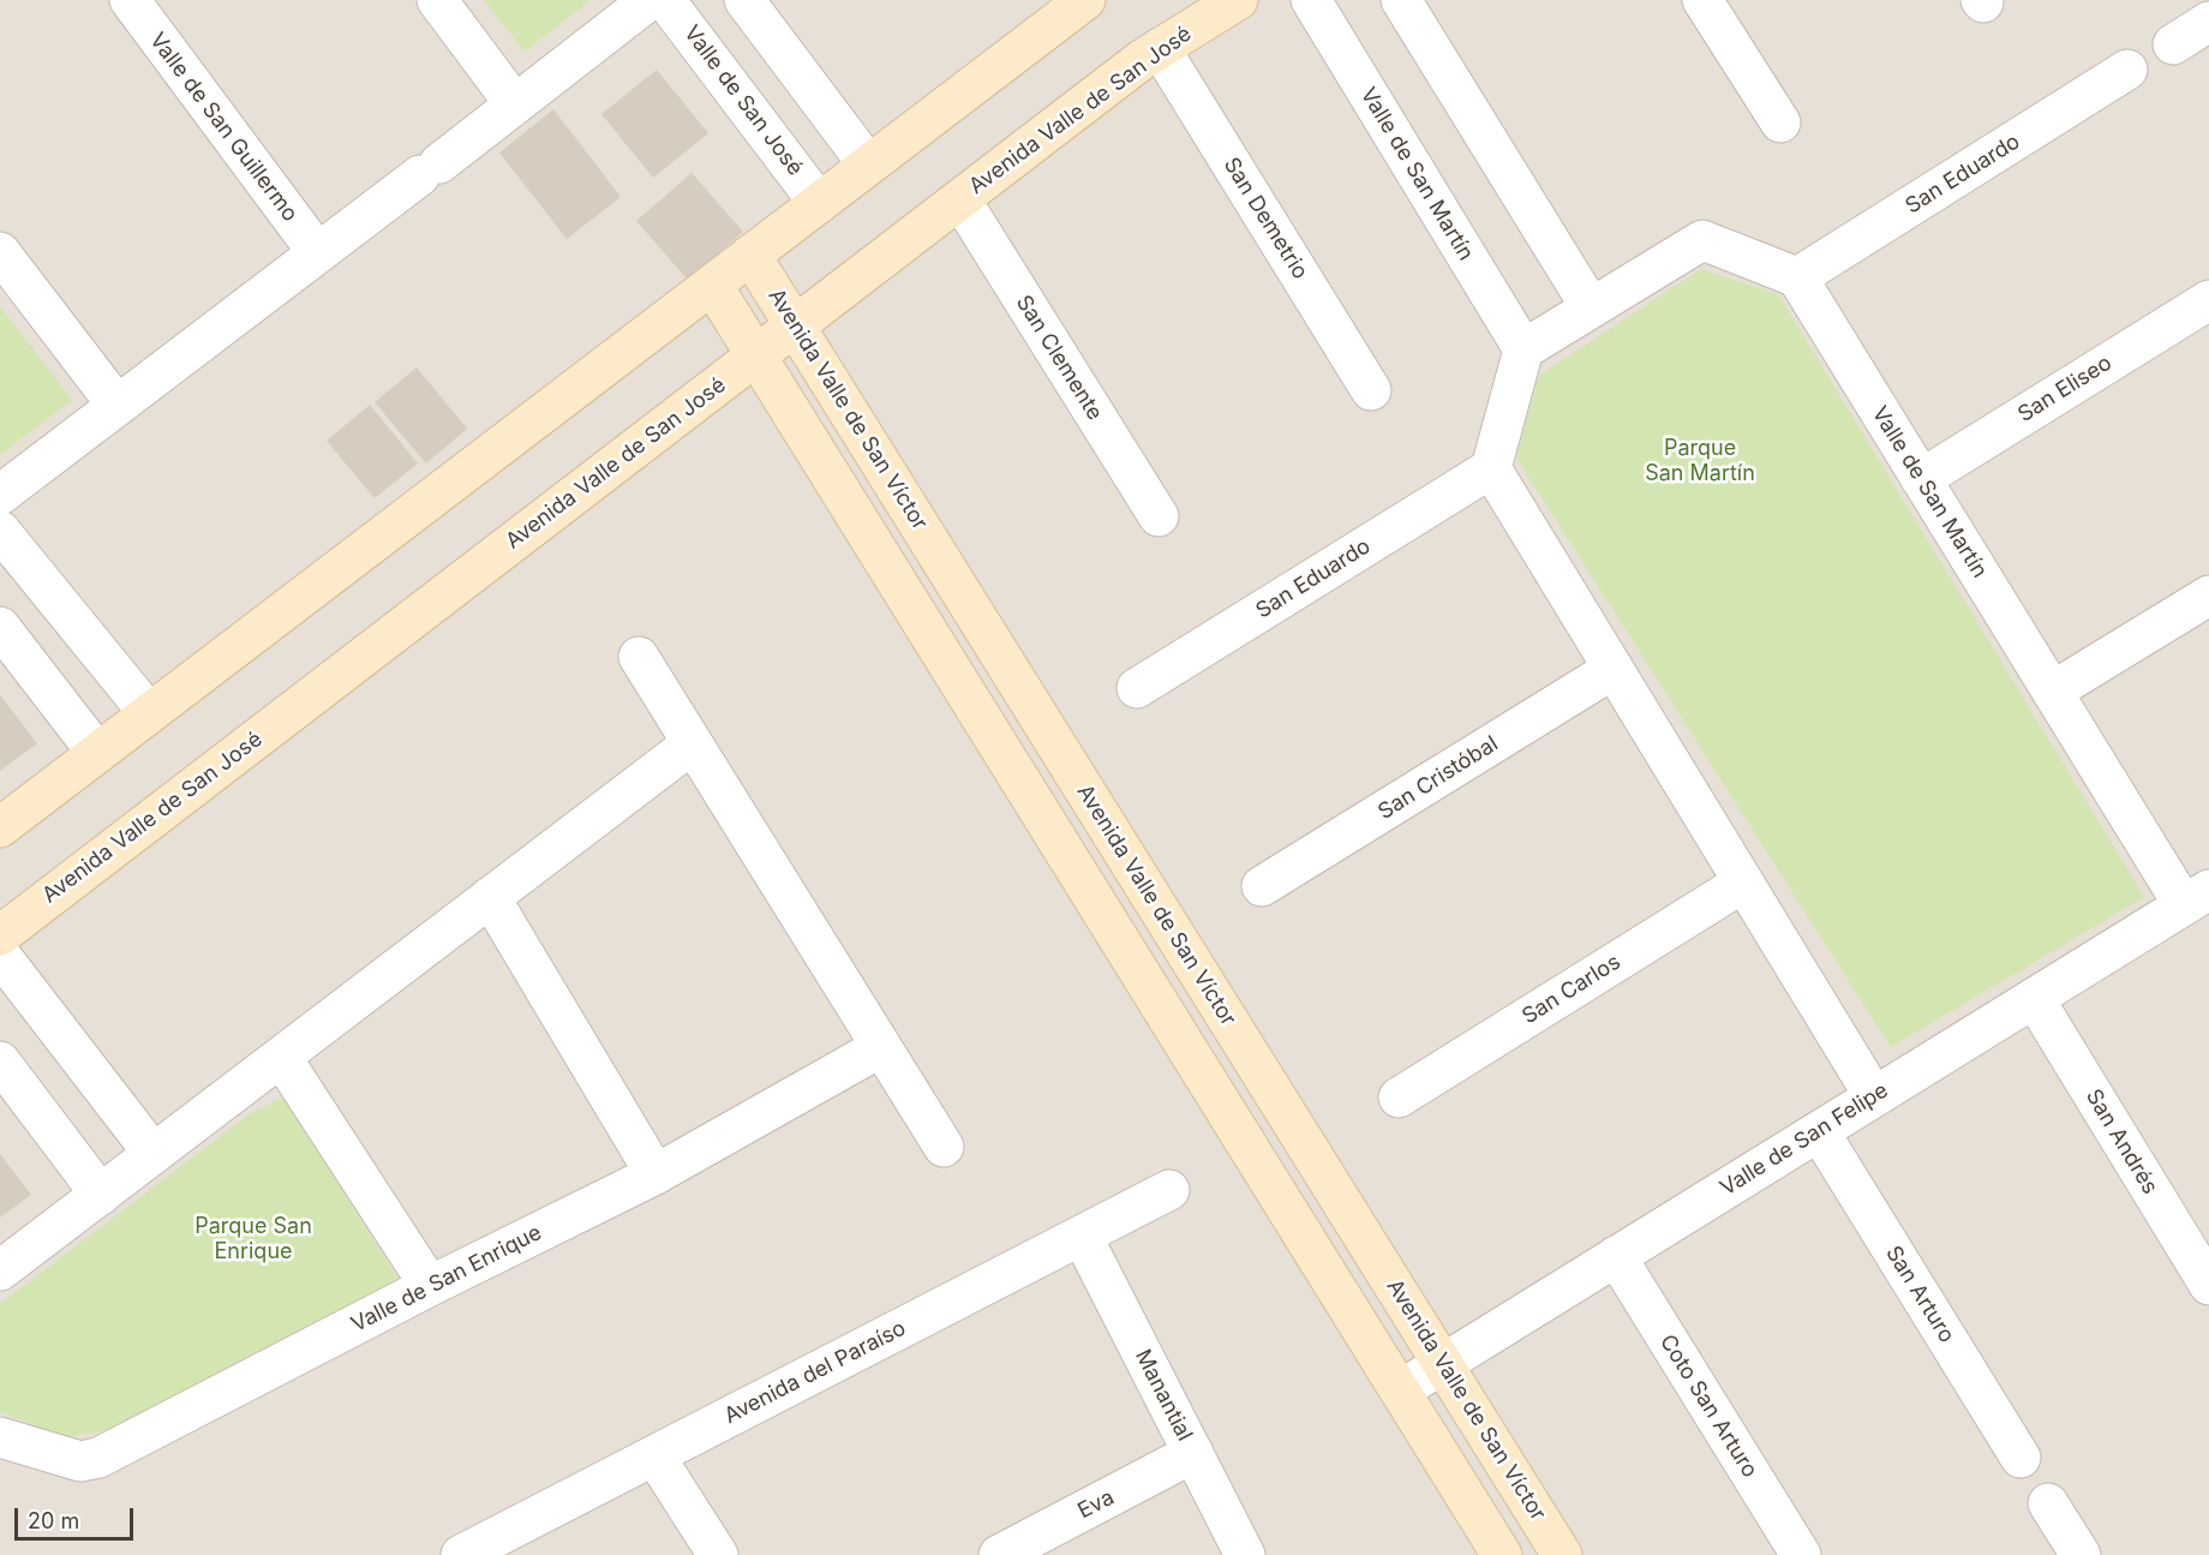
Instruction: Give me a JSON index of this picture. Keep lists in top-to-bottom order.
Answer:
{
  "streets": {
    "street": [
      "Valle de San José",
      "Avenida Valle de San José",
      "Valle de San Guillermo",
      "Valle de San Martín",
      "San Eduardo",
      "San Demetrio",
      "San Clemente",
      "San Eliseo",
      "Avenida Valle de San Víctor",
      "San Cristóbal",
      "San Carlos",
      "Valle de San Felipe",
      "San Andrés",
      "Valle de San Enrique",
      "San Arturo",
      "Avenida del Paraíso",
      "Manantial",
      "Coto San Arturo",
      "Eva"
    ]
  },
  "crossings": [
    ["Avenida Valle de San José", "San Demetrio"],
    ["Avenida Valle de San José", "San Clemente"],
    ["Avenida Valle de San José", "Avenida Valle de San Víctor"],
    ["Valle de San Martín", "San Eduardo"],
    ["Valle de San Martín", "San Eliseo"],
    ["Valle de San Martín", "Valle de San Felipe"],
    ["Avenida Valle de San Víctor", "Valle de San Felipe"],
    ["Valle de San Felipe", "San Andrés"],
    ["Valle de San Felipe", "San Arturo"],
    ["Valle de San Felipe", "Coto San Arturo"],
    ["Avenida del Paraíso", "Manantial"],
    ["Manantial", "Eva"]
  ],
  "parks": ["Parque San Martín", "Parque San Enrique"],
  "scale_bar": "20 m"
}
